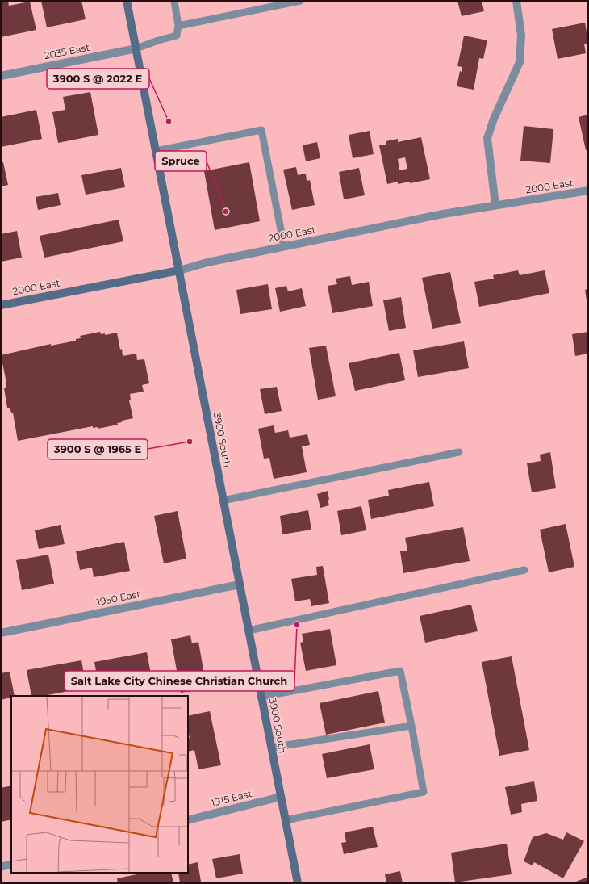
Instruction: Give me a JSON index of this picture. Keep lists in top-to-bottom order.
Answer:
{
  "streets": {
    "main road": ["2000 East", "3900 South"],
    "street": ["2035 East", "1950 East", "1915 East"]
  },
  "crossings": [
    ["2035 East", "3900 South"],
    ["2000 East", "3900 South"],
    ["3900 South", "1950 East"],
    ["3900 South", "1915 East"]
  ],
  "places": [
    "3900 S @ 2022 E",
    "Spruce",
    "3900 S @ 1965 E",
    "Salt Lake City Chinese Christian Church"
  ]
}
